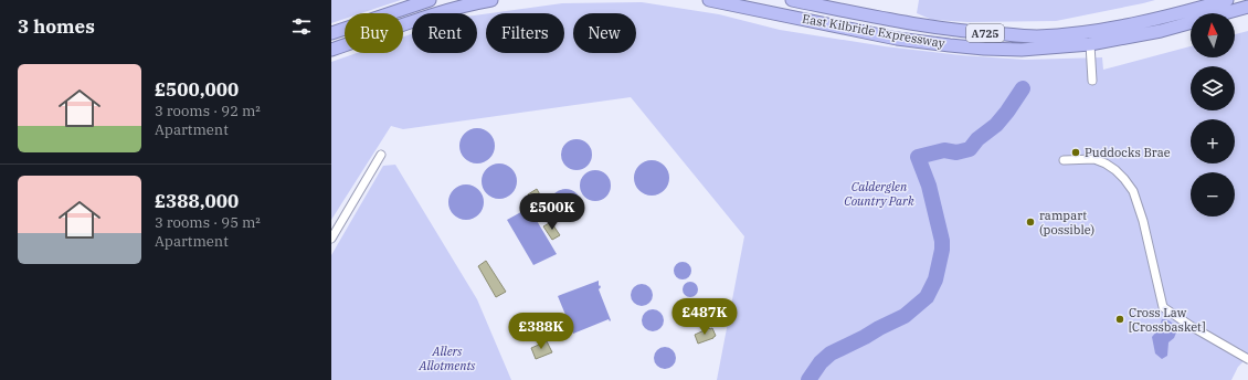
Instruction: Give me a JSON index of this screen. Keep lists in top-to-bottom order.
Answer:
{
  "streets": {
    "highway": ["East Kilbride Expressway", "A725"]
  },
  "parks": ["Calderglen Country Park", "Allers Allotments"],
  "places": ["Puddocks Brae", "rampart (possible)", "Cross Law [Crossbasket]"],
  "north": "top",
  "page": {
    "heading": "3 homes",
    "map_buttons": ["+", "−"],
    "chip": [
      "Buy",
      "Rent",
      "Filters",
      "New"
    ],
    "list": [
      {
        "name": "£500,000",
        "note": "3 rooms · 92 m² · Apartment"
      },
      {
        "name": "£388,000",
        "note": "3 rooms · 95 m² · Apartment"
      }
    ],
    "price": ["£500K", "£487K", "£388K"]
  }
}
